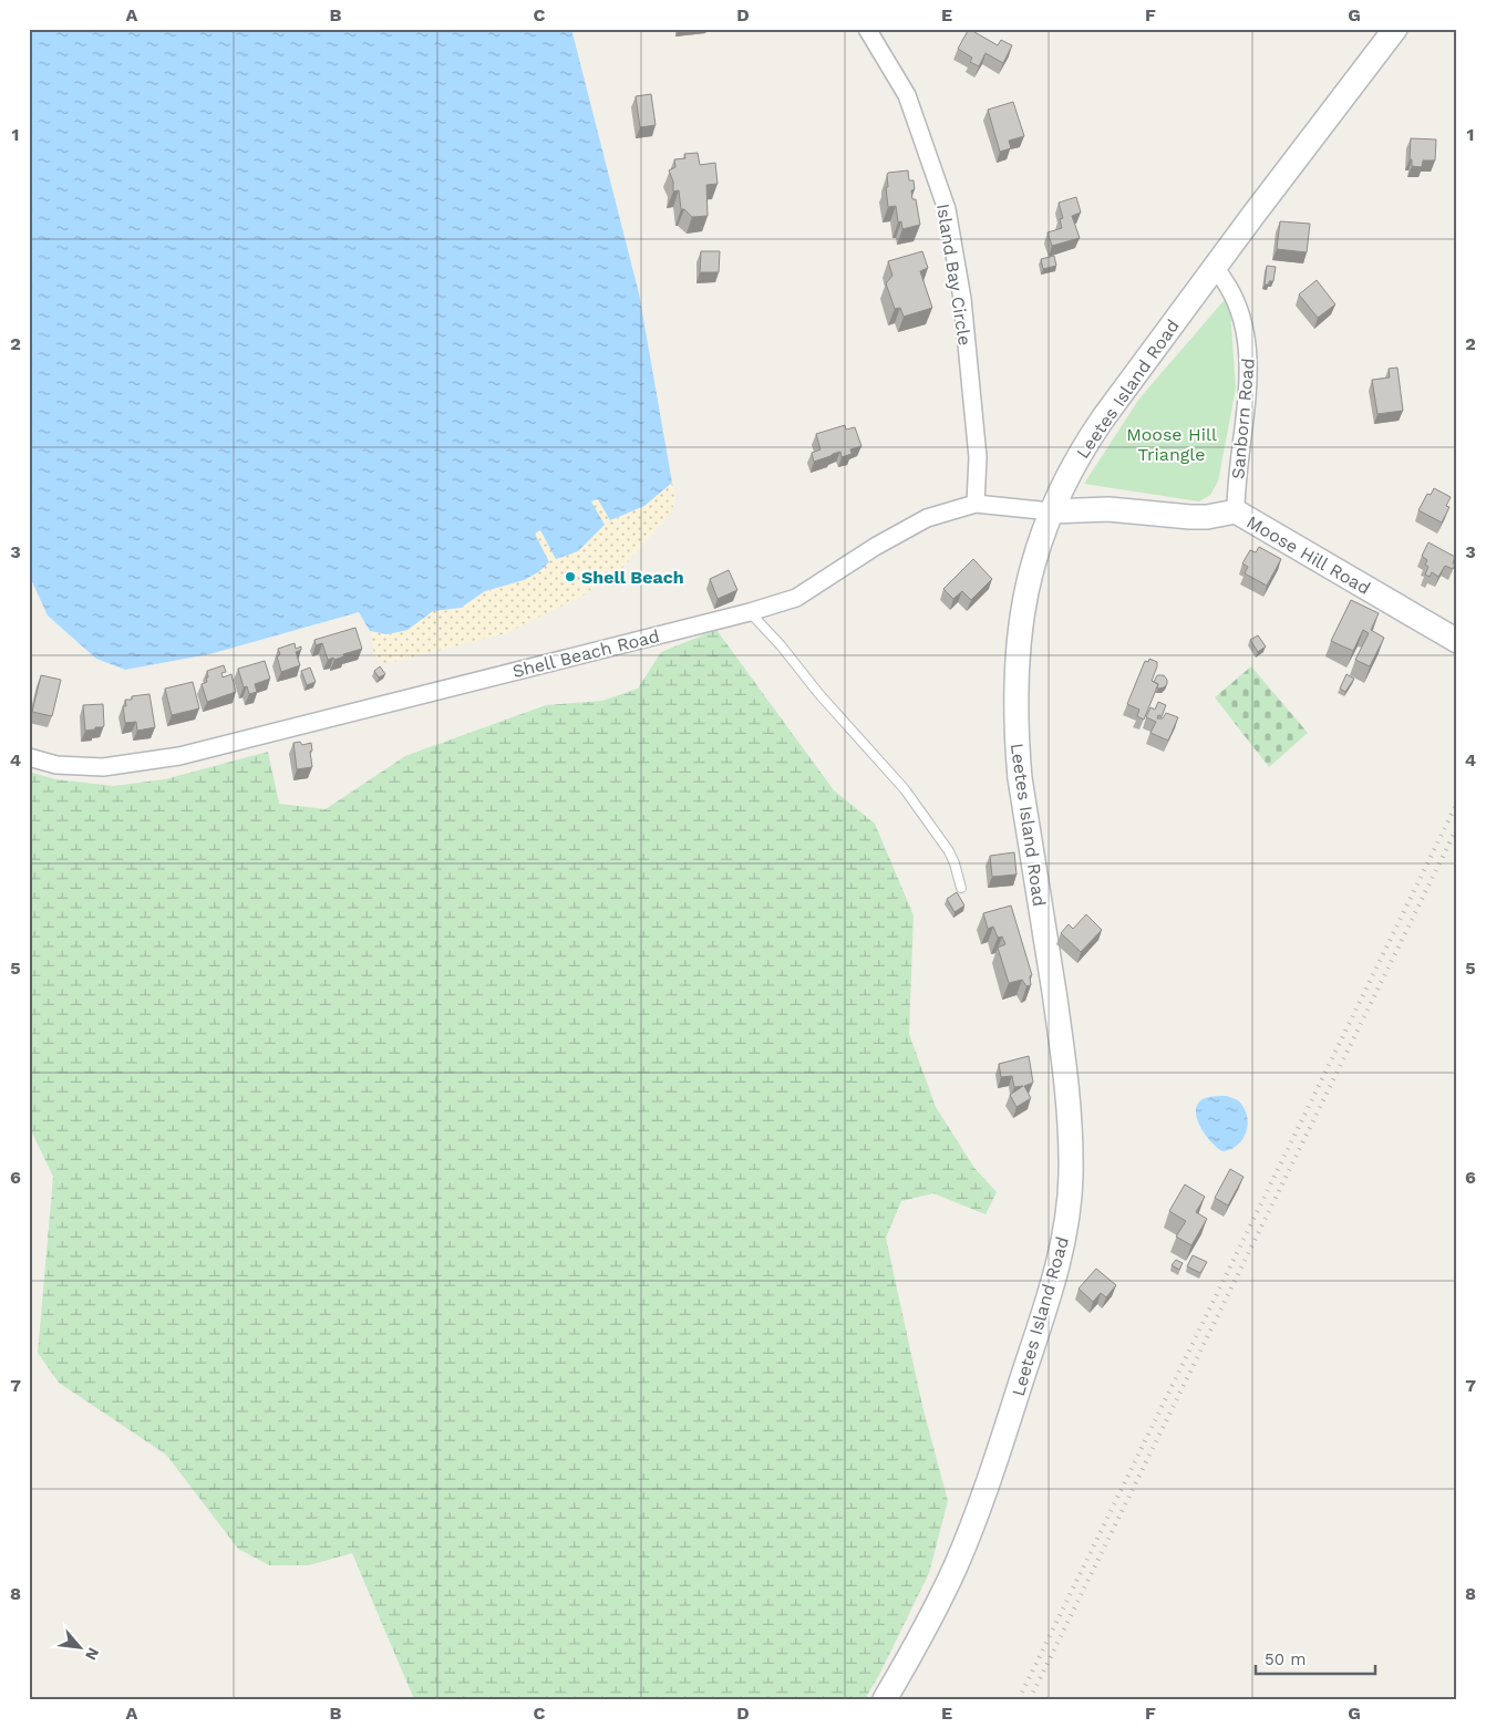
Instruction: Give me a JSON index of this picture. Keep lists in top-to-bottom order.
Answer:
{
  "streets": {
    "main road": ["Leetes Island Road", "Moose Hill Road"],
    "street": ["Island Bay Circle", "Sanborn Road", "Shell Beach Road"]
  },
  "crossings": [
    ["Island Bay Circle", "Shell Beach Road"],
    ["Leetes Island Road", "Sanborn Road"],
    ["Leetes Island Road", "Moose Hill Road"],
    ["Leetes Island Road", "Shell Beach Road"],
    ["Sanborn Road", "Moose Hill Road"],
    ["Moose Hill Road", "Shell Beach Road"]
  ],
  "parks": ["Moose Hill Triangle"],
  "places": ["Shell Beach"],
  "scale_bar": "50 m",
  "north": "bottom right",
  "grid": {
    "columns": [
      "A",
      "B",
      "C",
      "D",
      "E",
      "F",
      "G"
    ],
    "rows": [
      "1",
      "2",
      "3",
      "4",
      "5",
      "6",
      "7",
      "8"
    ]
  }
}
